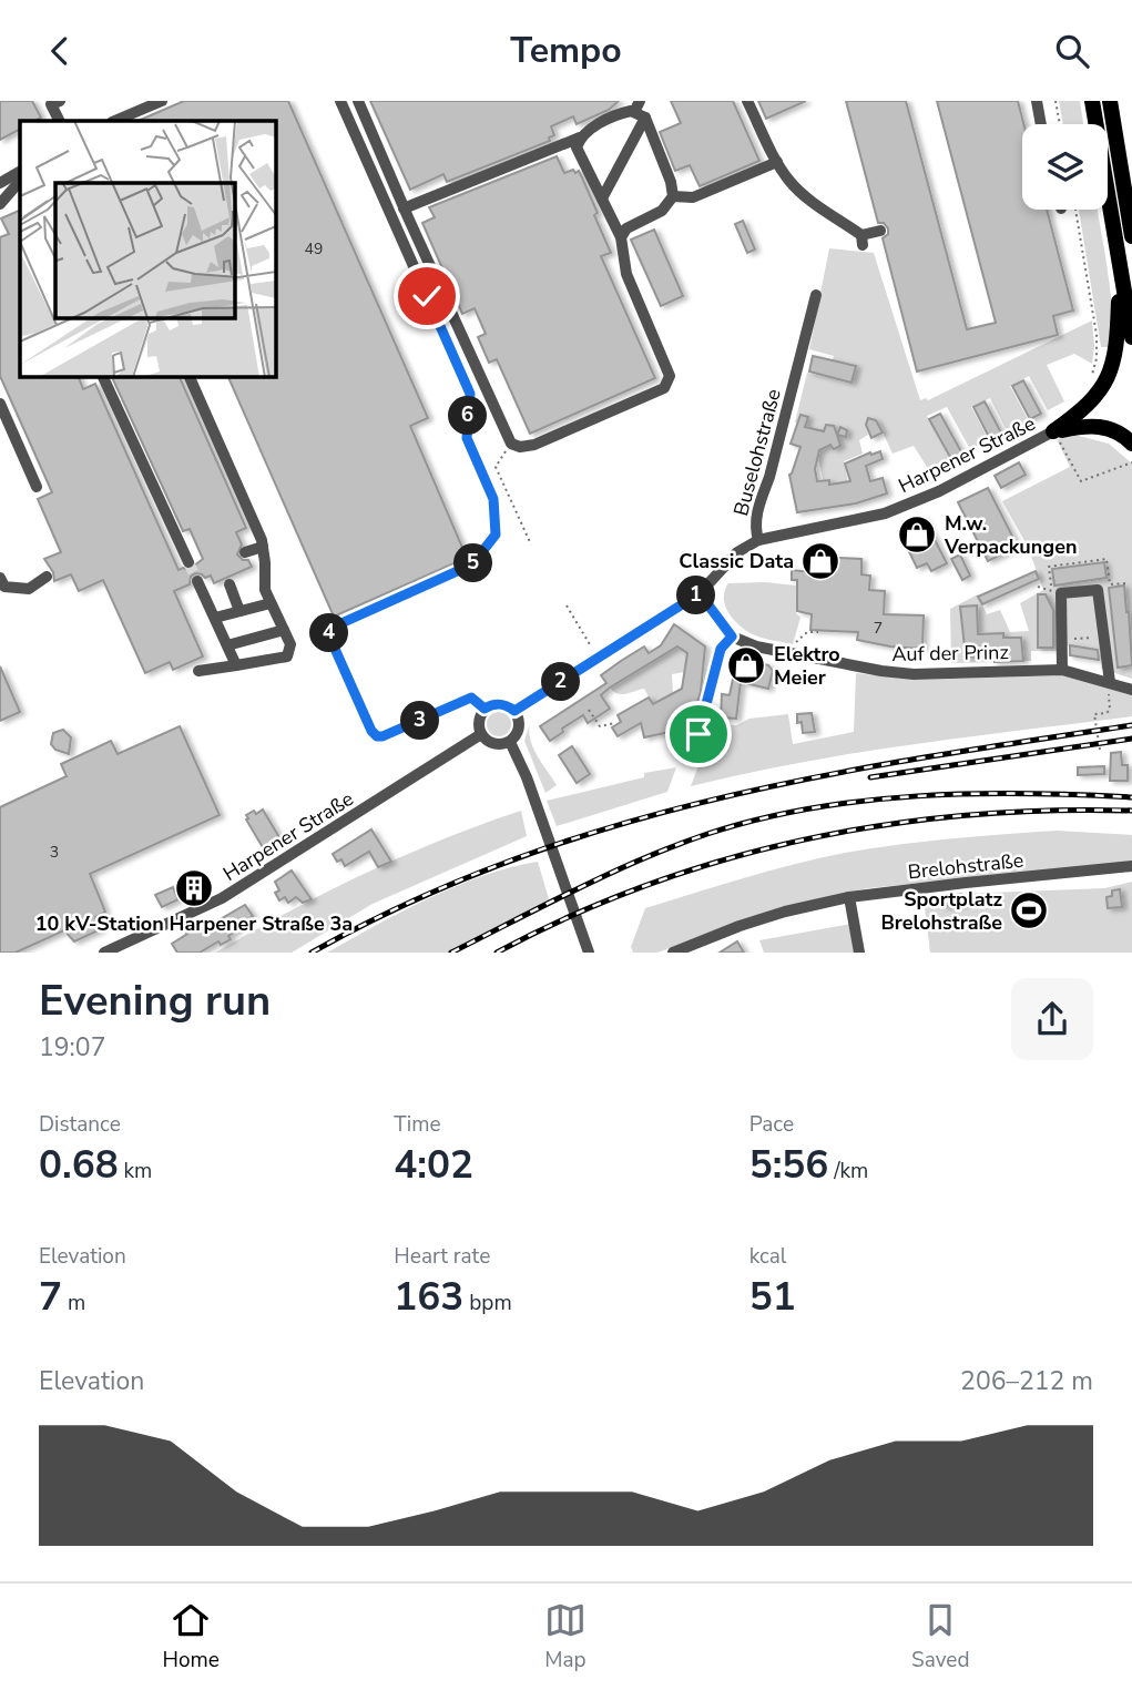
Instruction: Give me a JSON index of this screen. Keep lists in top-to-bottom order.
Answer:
{
  "streets": {
    "street": [
      "Buselohstraße",
      "Harpener Straße",
      "Auf der Prinz",
      "Brelohstraße"
    ]
  },
  "crossings": [
    ["Buselohstraße", "Harpener Straße"]
  ],
  "places": {
    "shop": ["M.w. Verpackungen", "Classic Data", "Elektro Meier"],
    "building": ["10 kV-Station Harpener Straße 3a"],
    "sports": ["Sportplatz Brelohstraße"]
  },
  "house_numbers": ["49", "7", "3"],
  "page": {
    "header": "Tempo",
    "pins": [
      "6",
      "5",
      "1",
      "4",
      "2",
      "3"
    ],
    "heading": ["Evening run", "19:07"],
    "stats": [
      ["Distance", "0.68 km"],
      ["Time", "4:02"],
      ["Pace", "5:56 /km"],
      ["Elevation", "7 m"],
      ["Heart rate", "163 bpm"],
      ["kcal", "51"]
    ],
    "chart": ["Elevation", "206–212 m"],
    "tabs": ["Home", "Map", "Saved"]
  }
}
